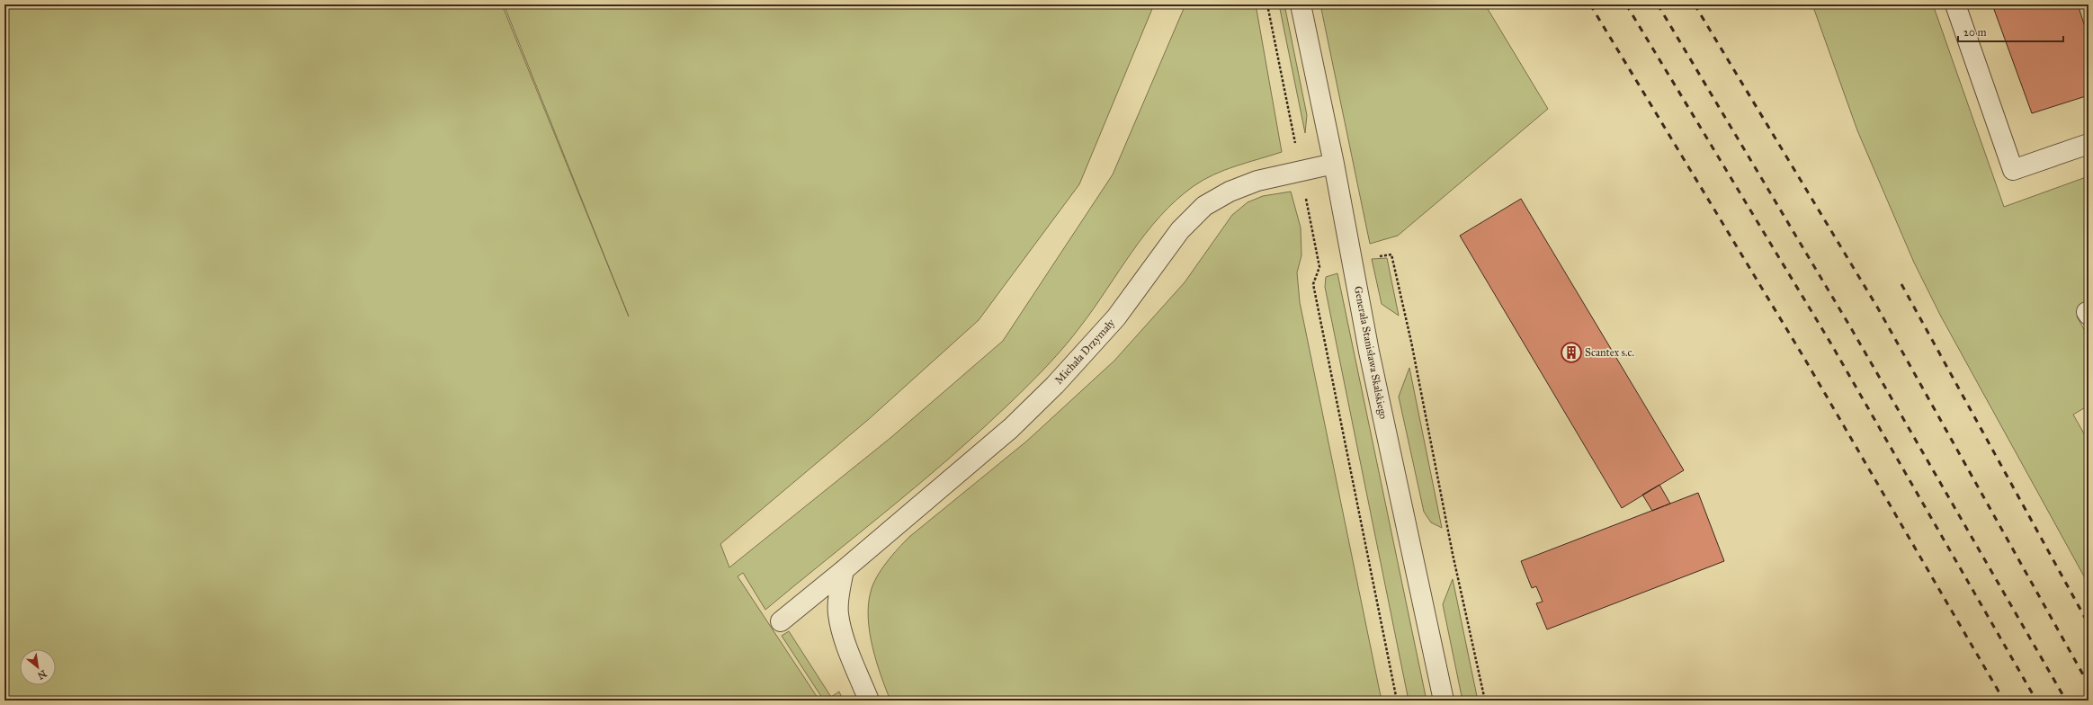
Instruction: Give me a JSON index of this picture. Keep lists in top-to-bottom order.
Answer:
{
  "streets": {
    "street": ["Michała Drzymały", "Generała Stanisława Skalskiego"]
  },
  "crossings": [
    ["Michała Drzymały", "Generała Stanisława Skalskiego"]
  ],
  "places": {
    "building": ["Scantex s.c."]
  },
  "scale_bar": "20 m",
  "north": "bottom right"
}
